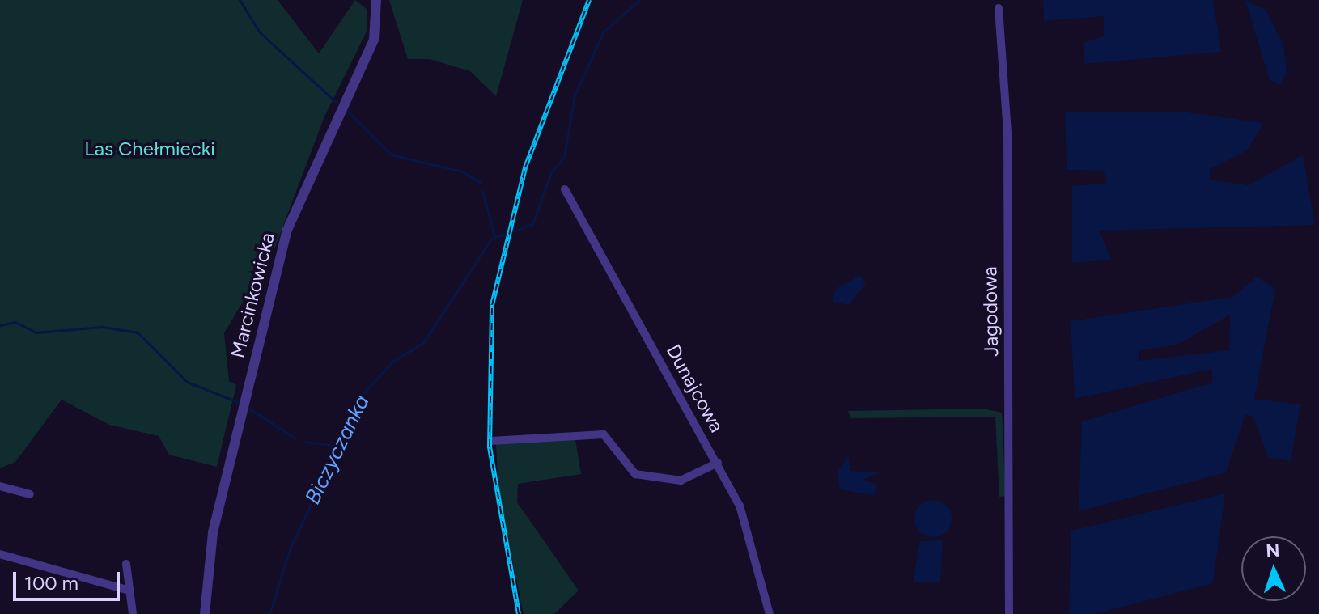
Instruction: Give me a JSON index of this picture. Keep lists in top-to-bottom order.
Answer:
{
  "streets": {
    "street": ["Marcinkowicka", "Jagodowa", "Dunajcowa"]
  },
  "water": ["Biczyczanka"],
  "parks": ["Las Chełmiecki"],
  "scale_bar": "100 m",
  "north": "top"
}
